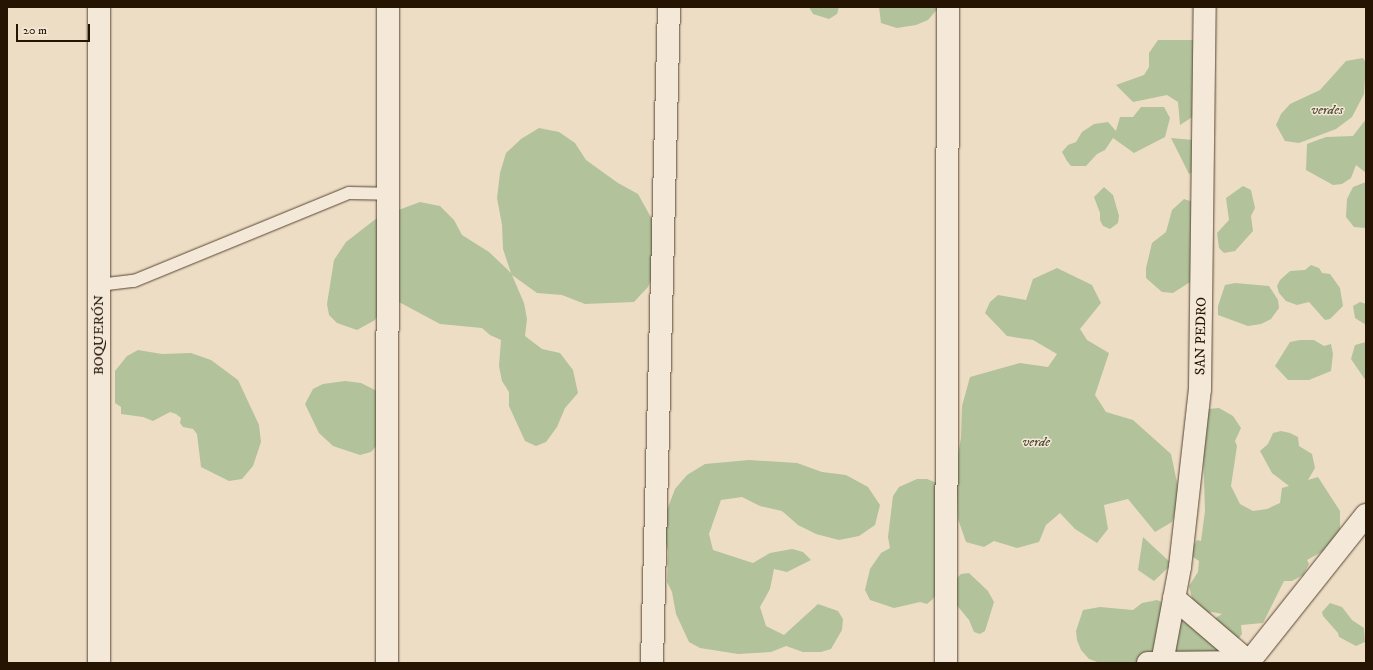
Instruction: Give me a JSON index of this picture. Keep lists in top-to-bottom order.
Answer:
{
  "streets": {
    "street": ["BOQUERÓN", "SAN PEDRO"]
  },
  "parks": ["verdes", "verde"],
  "scale_bar": "20 m"
}
